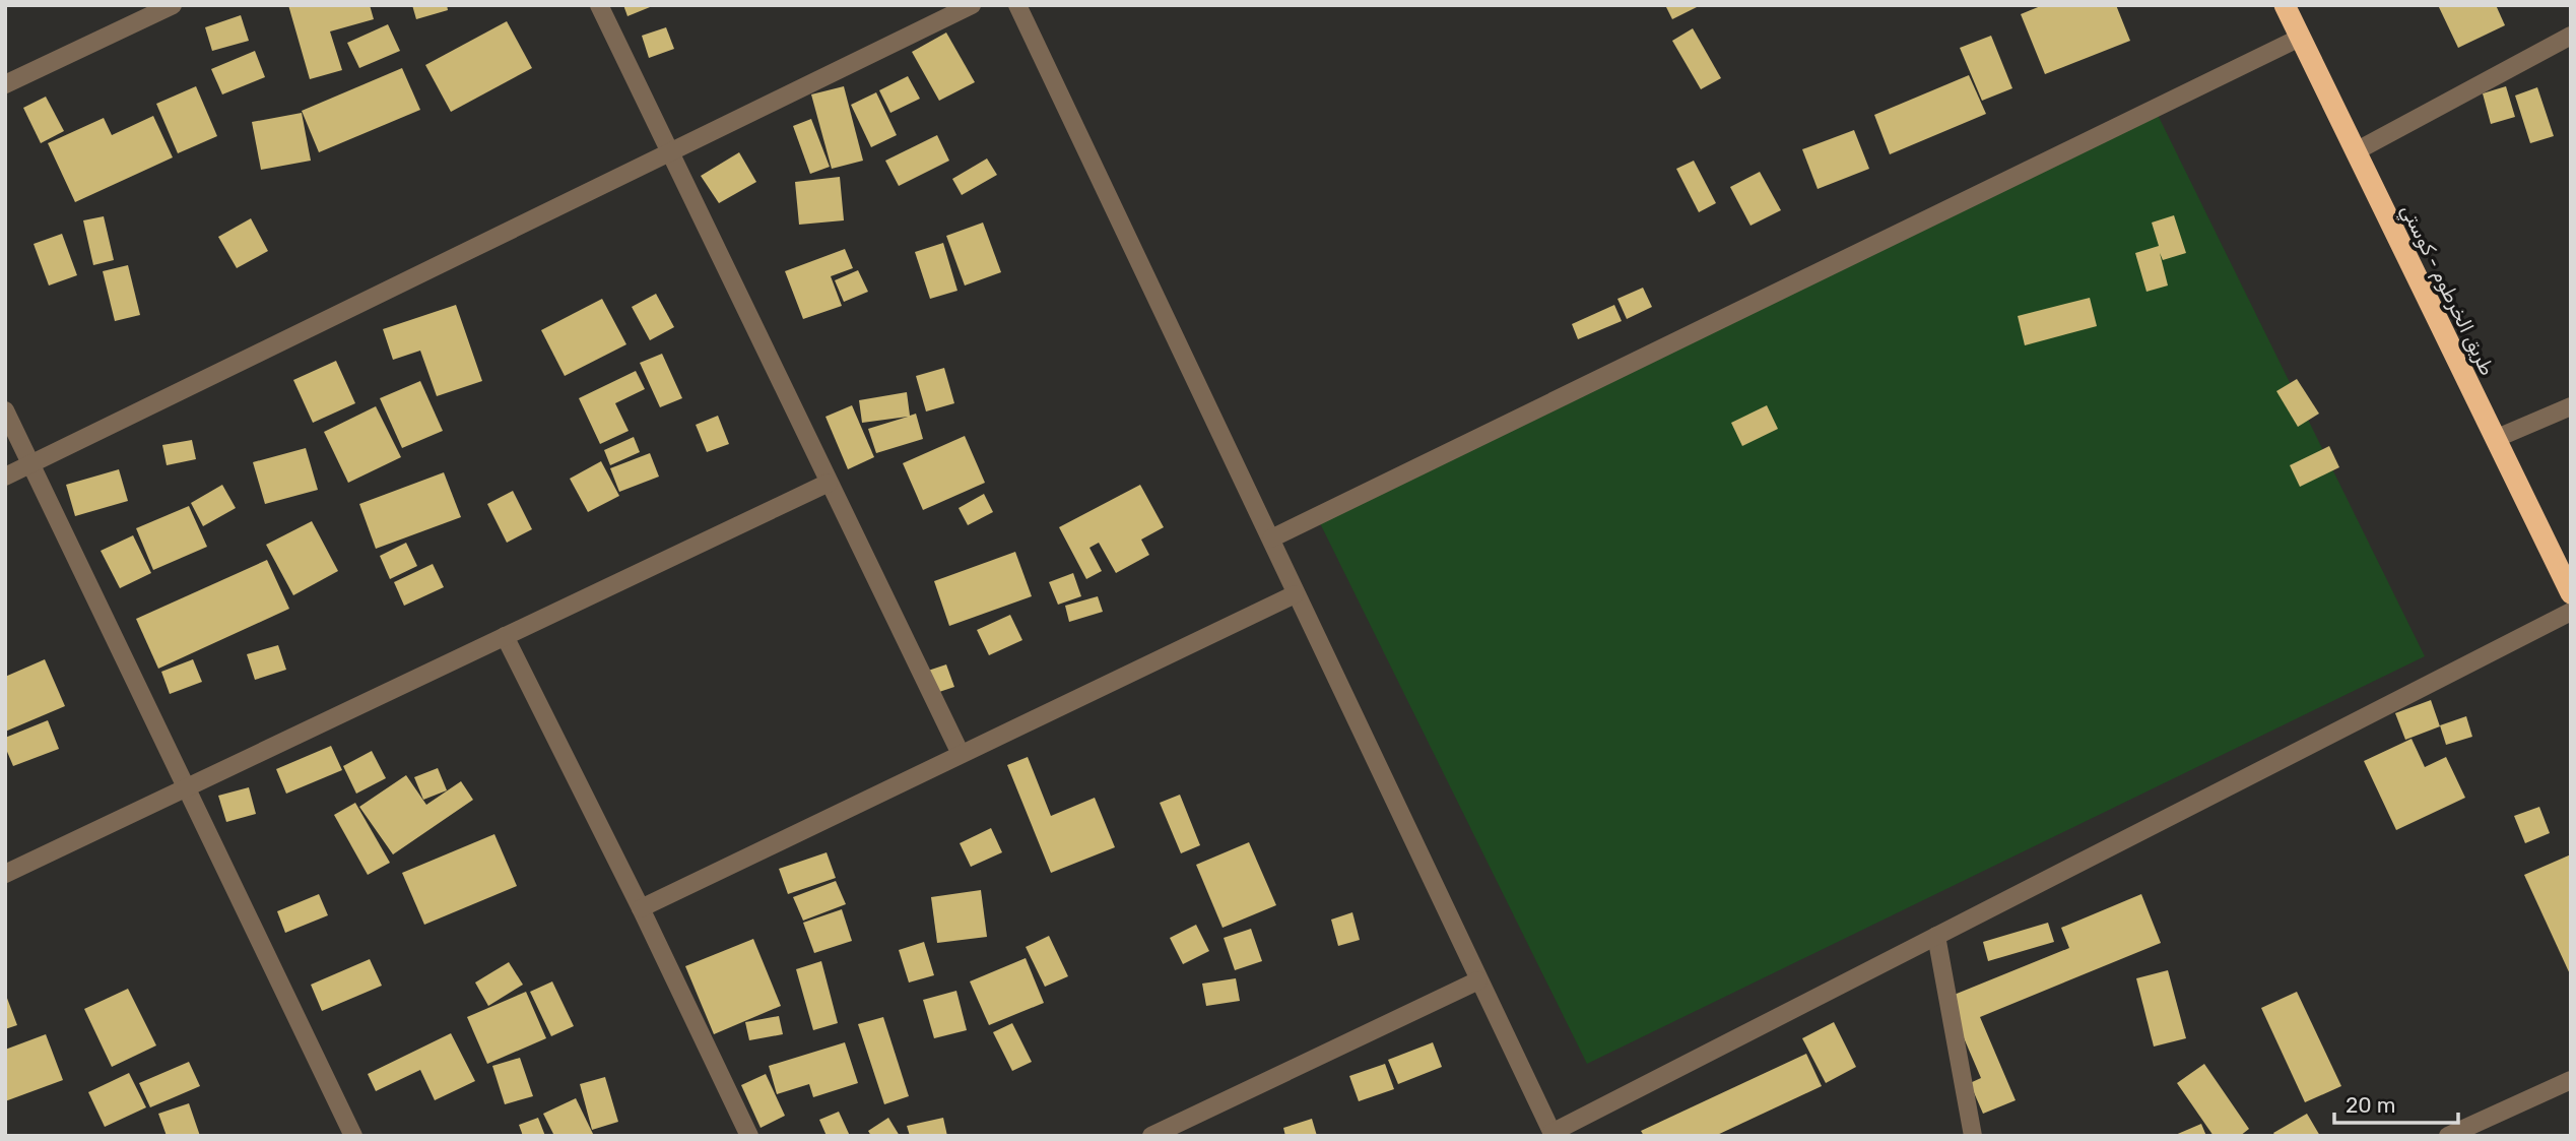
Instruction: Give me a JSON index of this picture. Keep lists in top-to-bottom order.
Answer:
{
  "streets": {
    "highway": ["طريق الخرطوم - كوستي"]
  },
  "scale_bar": "20 m"
}
